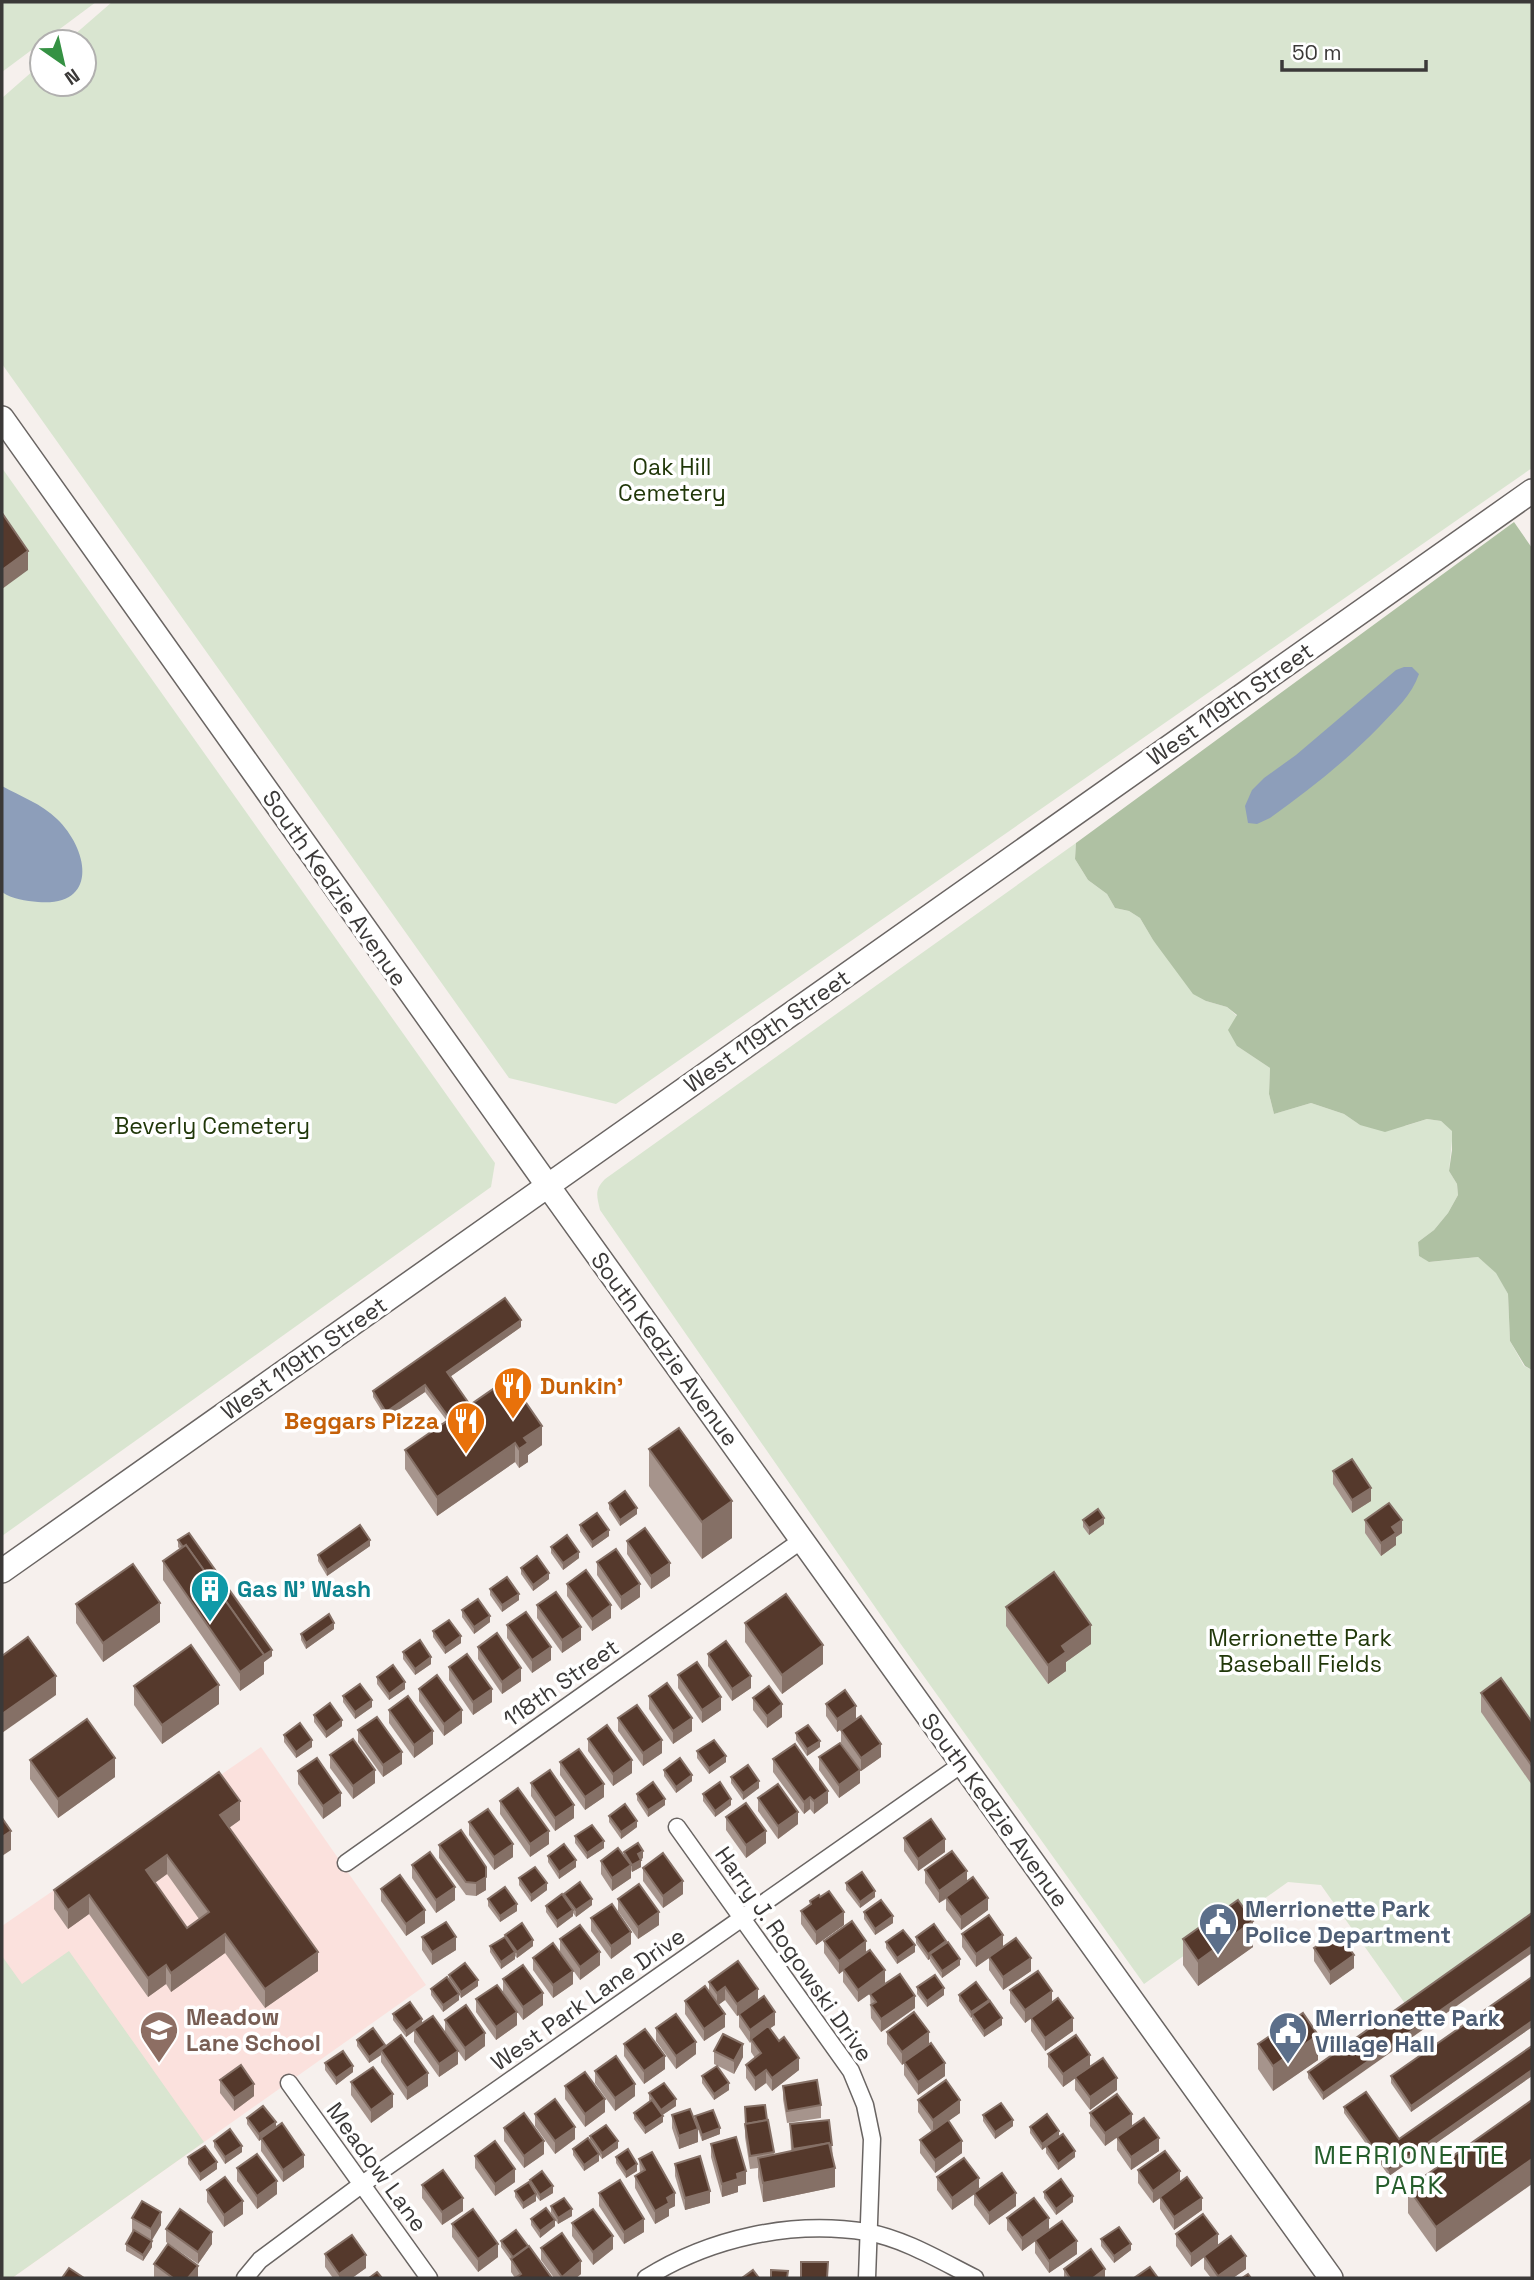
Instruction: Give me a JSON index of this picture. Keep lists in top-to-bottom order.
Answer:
{
  "streets": {
    "main road": ["West 119th Street", "South Kedzie Avenue"],
    "street": [
      "118th Street",
      "Harry J. Rogowski Drive",
      "West Park Lane Drive",
      "Meadow Lane"
    ]
  },
  "crossings": [
    ["West 119th Street", "South Kedzie Avenue"],
    ["South Kedzie Avenue", "118th Street"],
    ["South Kedzie Avenue", "West Park Lane Drive"],
    ["Harry J. Rogowski Drive", "West Park Lane Drive"],
    ["West Park Lane Drive", "Meadow Lane"]
  ],
  "districts": ["MERRIONETTE PARK"],
  "parks": ["Oak Hill Cemetery", "Beverly Cemetery", "Merrionette Park Baseball Fields"],
  "places": {
    "restaurant": ["Dunkin'", "Beggars Pizza"],
    "building": ["Gas N' Wash"],
    "public building": ["Merrionette Park Police Department", "Merrionette Park Village Hall"],
    "school or university": ["Meadow Lane School"]
  },
  "scale_bar": "50 m",
  "north": "bottom right"
}
